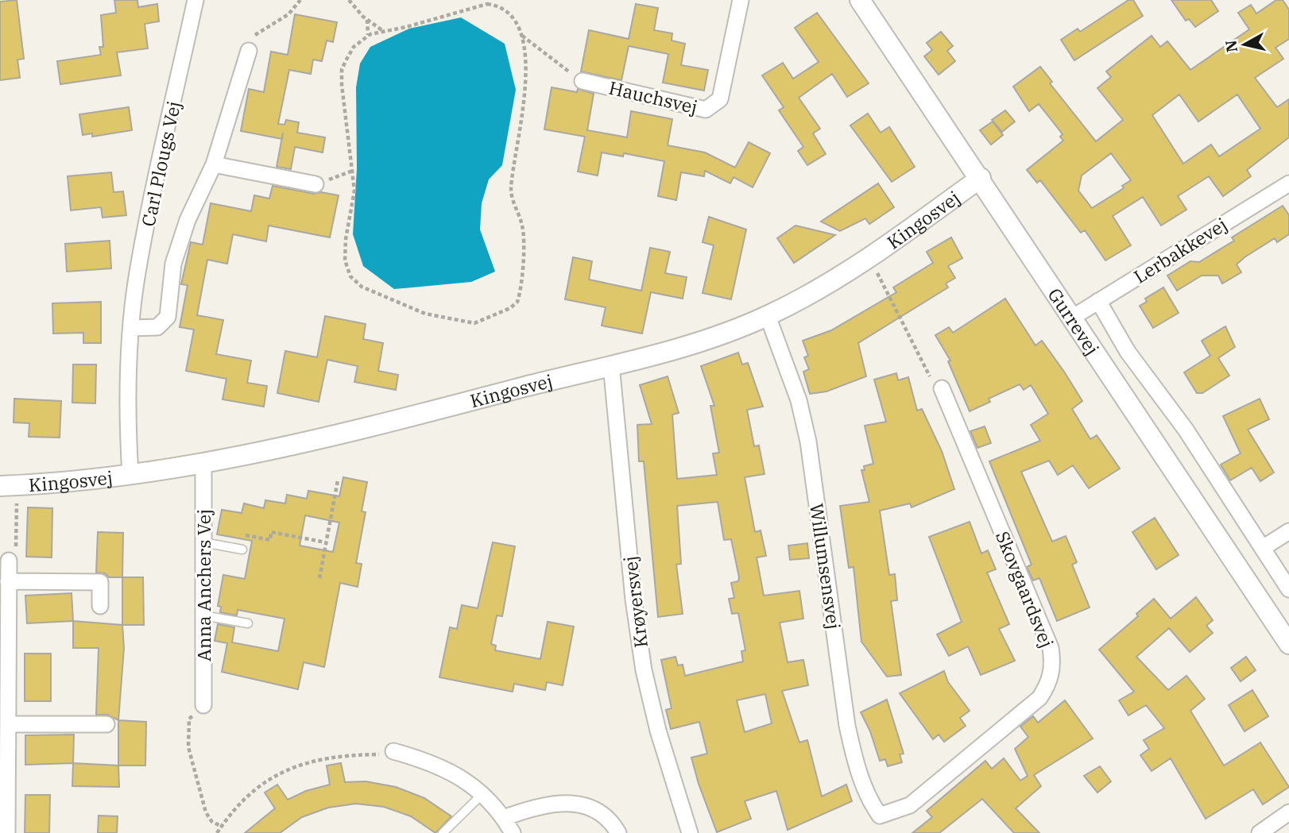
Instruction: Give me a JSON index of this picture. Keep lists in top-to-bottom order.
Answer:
{
  "streets": {
    "street": [
      "Hauchsvej",
      "Carl Plougs Vej",
      "Kingosvej",
      "Lerbakkevej",
      "Gurrevej",
      "Willumsensvej",
      "Anna Anchers Vej",
      "Skovgaardsvej",
      "Krøyersvej"
    ]
  },
  "crossings": [
    ["Carl Plougs Vej", "Kingosvej"],
    ["Kingosvej", "Gurrevej"],
    ["Kingosvej", "Willumsensvej"],
    ["Kingosvej", "Anna Anchers Vej"],
    ["Kingosvej", "Krøyersvej"],
    ["Lerbakkevej", "Gurrevej"],
    ["Willumsensvej", "Skovgaardsvej"]
  ],
  "north": "left"
}
